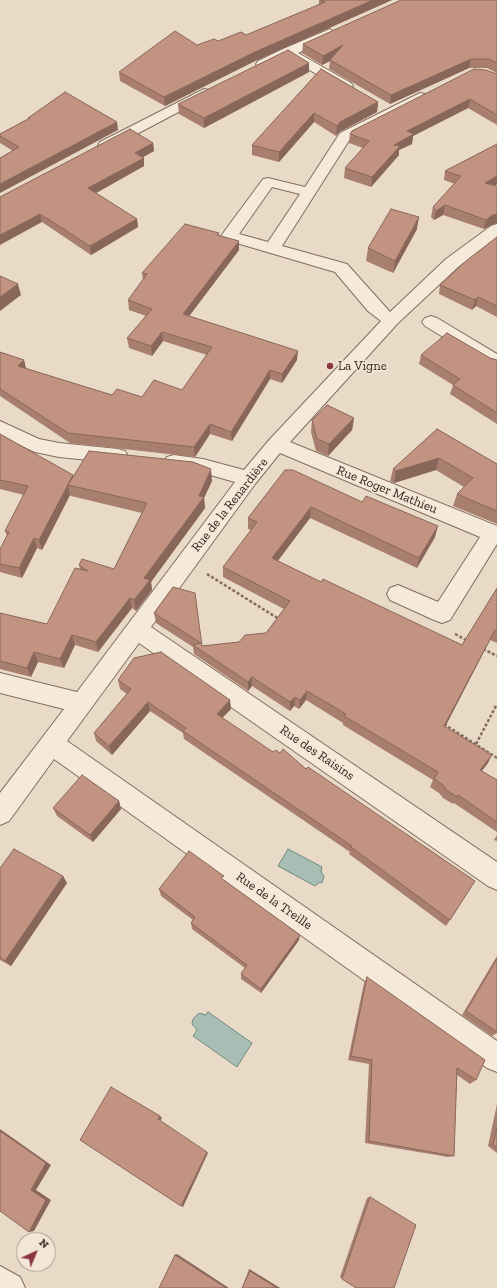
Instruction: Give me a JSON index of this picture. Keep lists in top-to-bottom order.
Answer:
{
  "streets": {
    "street": [
      "Rue Roger Mathieu",
      "Rue de la Renardière",
      "Rue des Raisins",
      "Rue de la Treille"
    ]
  },
  "crossings": [
    ["Rue Roger Mathieu", "Rue de la Renardière"],
    ["Rue de la Renardière", "Rue des Raisins"],
    ["Rue de la Renardière", "Rue de la Treille"]
  ],
  "places": ["La Vigne"],
  "north": "top right"
}
